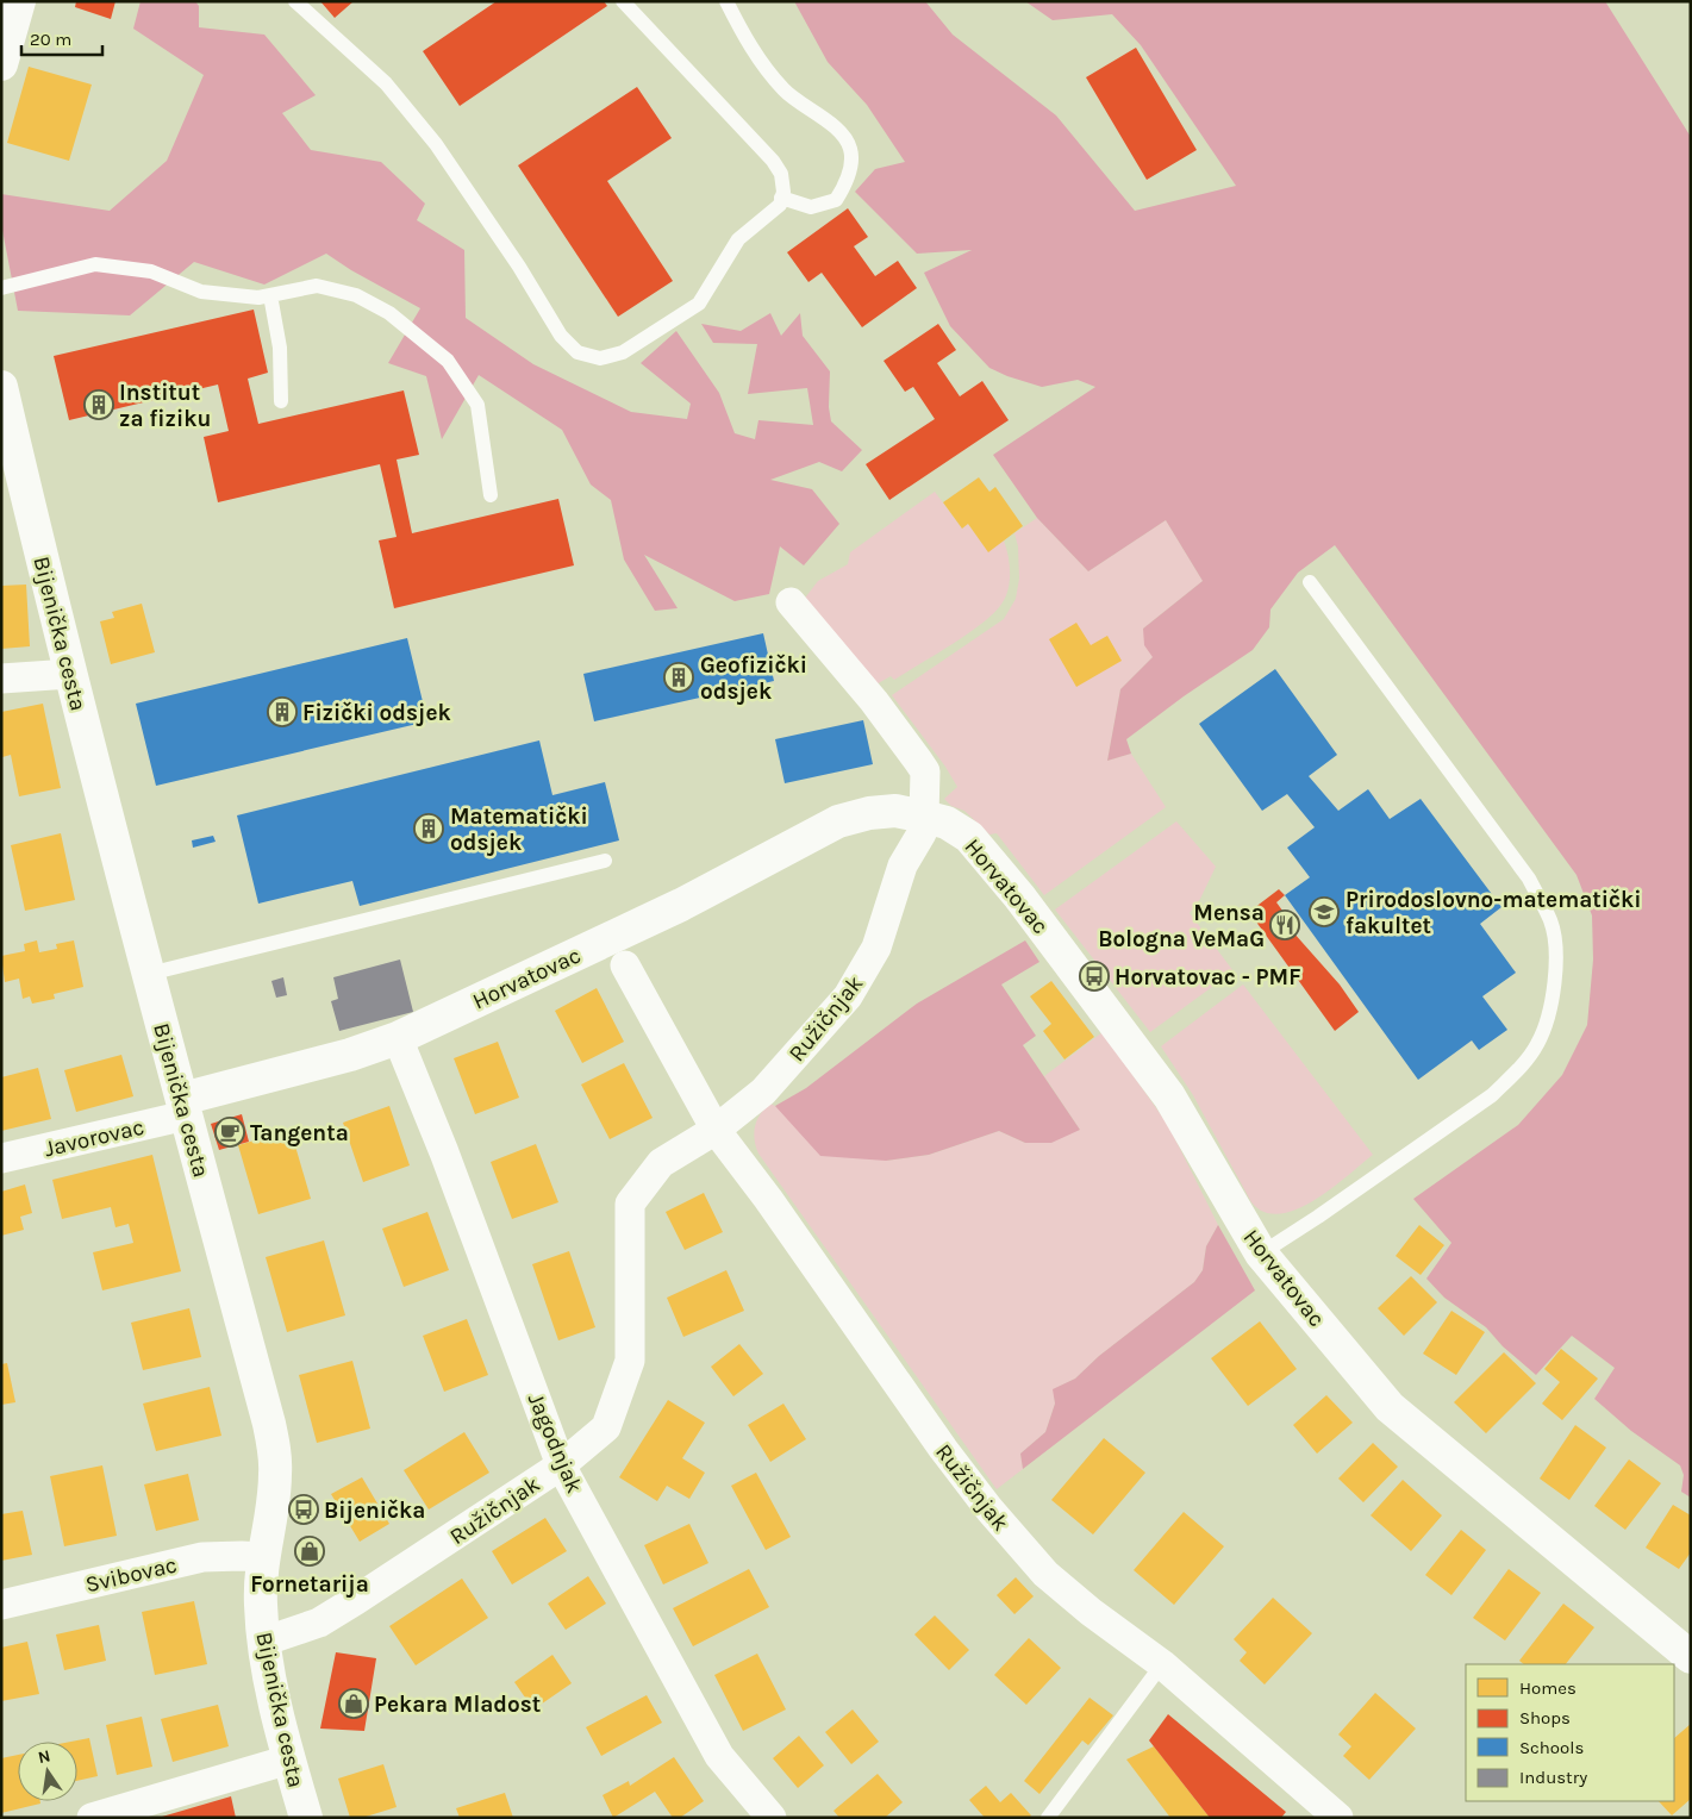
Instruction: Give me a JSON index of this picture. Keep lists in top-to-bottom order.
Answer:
{
  "streets": {
    "street": [
      "Bijenička cesta",
      "Horvatovac",
      "Ružičnjak",
      "Javorovac",
      "Jagodnjak",
      "Svibovac"
    ]
  },
  "crossings": [
    ["Bijenička cesta", "Horvatovac"],
    ["Bijenička cesta", "Ružičnjak"],
    ["Bijenička cesta", "Javorovac"],
    ["Bijenička cesta", "Svibovac"],
    ["Horvatovac", "Ružičnjak"],
    ["Horvatovac", "Javorovac"],
    ["Horvatovac", "Jagodnjak"],
    ["Ružičnjak", "Jagodnjak"]
  ],
  "places": {
    "building": [
      "Institut za fiziku",
      "Geofizički odsjek",
      "Fizički odsjek",
      "Matematički odsjek"
    ],
    "school or university": ["Prirodoslovno-matematički fakultet"],
    "restaurant": ["Mensa Bologna VeMaG"],
    "bus stop": ["Horvatovac - PMF", "Bijenička"],
    "cafe": ["Tangenta"],
    "shop": ["Fornetarija", "Pekara Mladost"]
  },
  "legend": [
    "Homes",
    "Shops",
    "Schools",
    "Industry"
  ],
  "scale_bar": "20 m",
  "north": "top"
}
